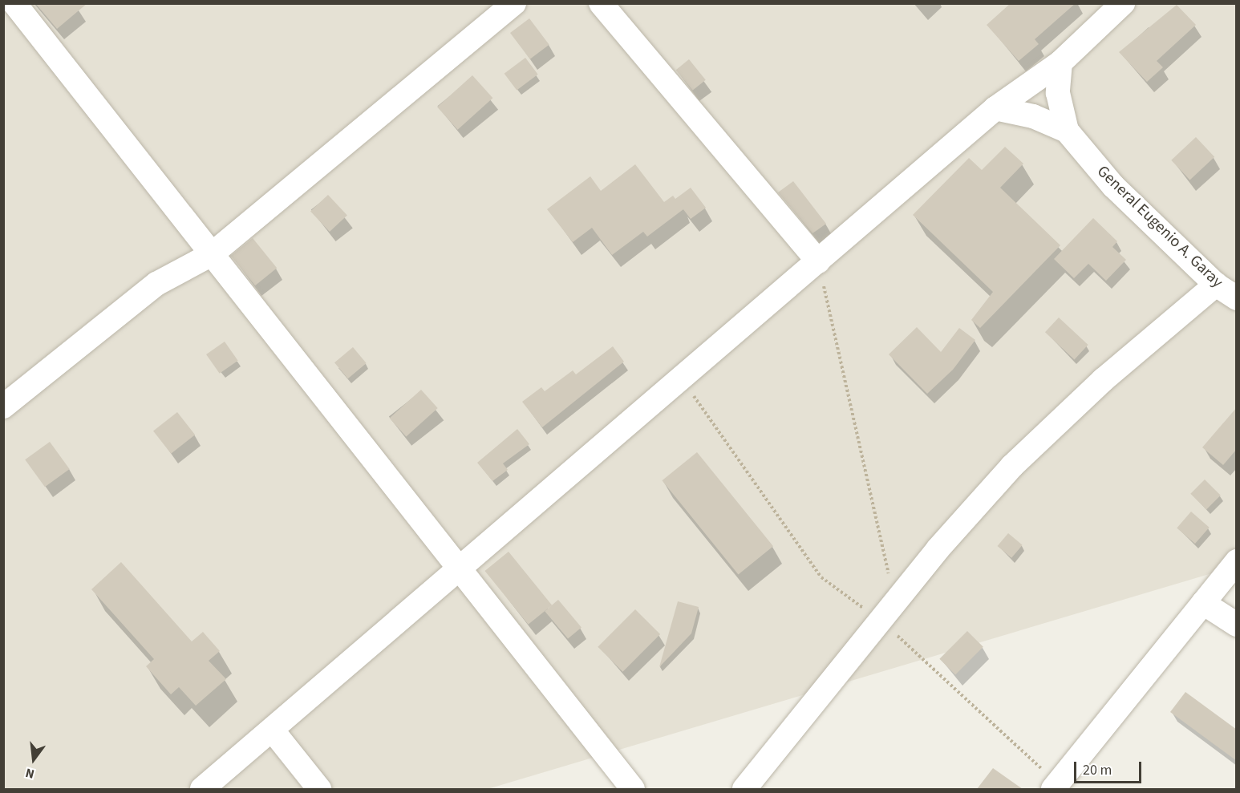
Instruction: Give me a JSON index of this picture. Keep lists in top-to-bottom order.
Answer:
{
  "streets": {
    "street": ["General Eugenio A. Garay"]
  },
  "scale_bar": "20 m",
  "north": "bottom"
}
